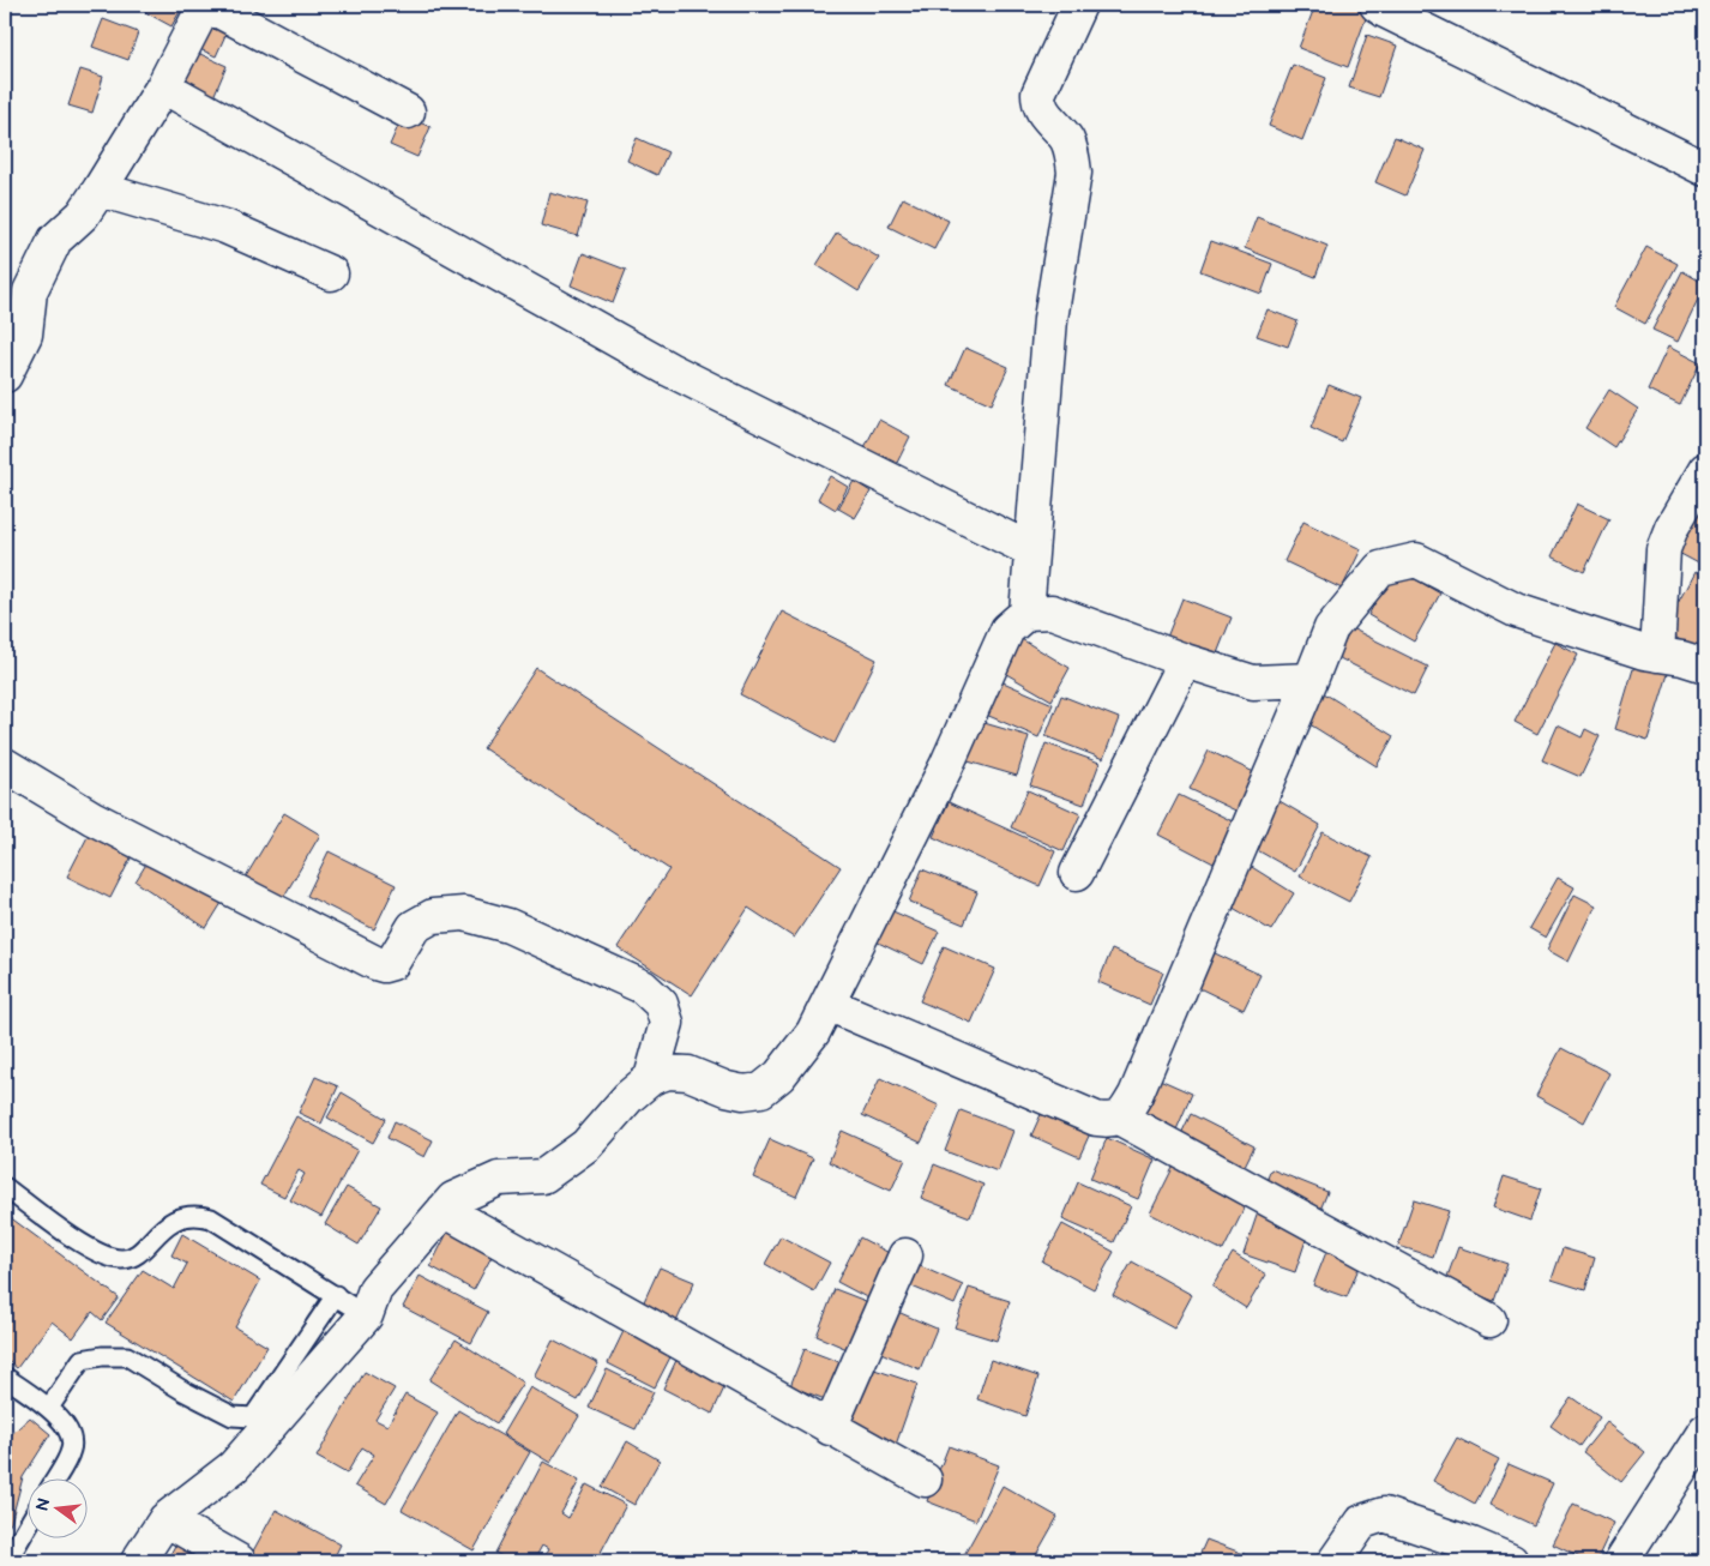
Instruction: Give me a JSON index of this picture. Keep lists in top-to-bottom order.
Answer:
{
  "north": "left"
}
